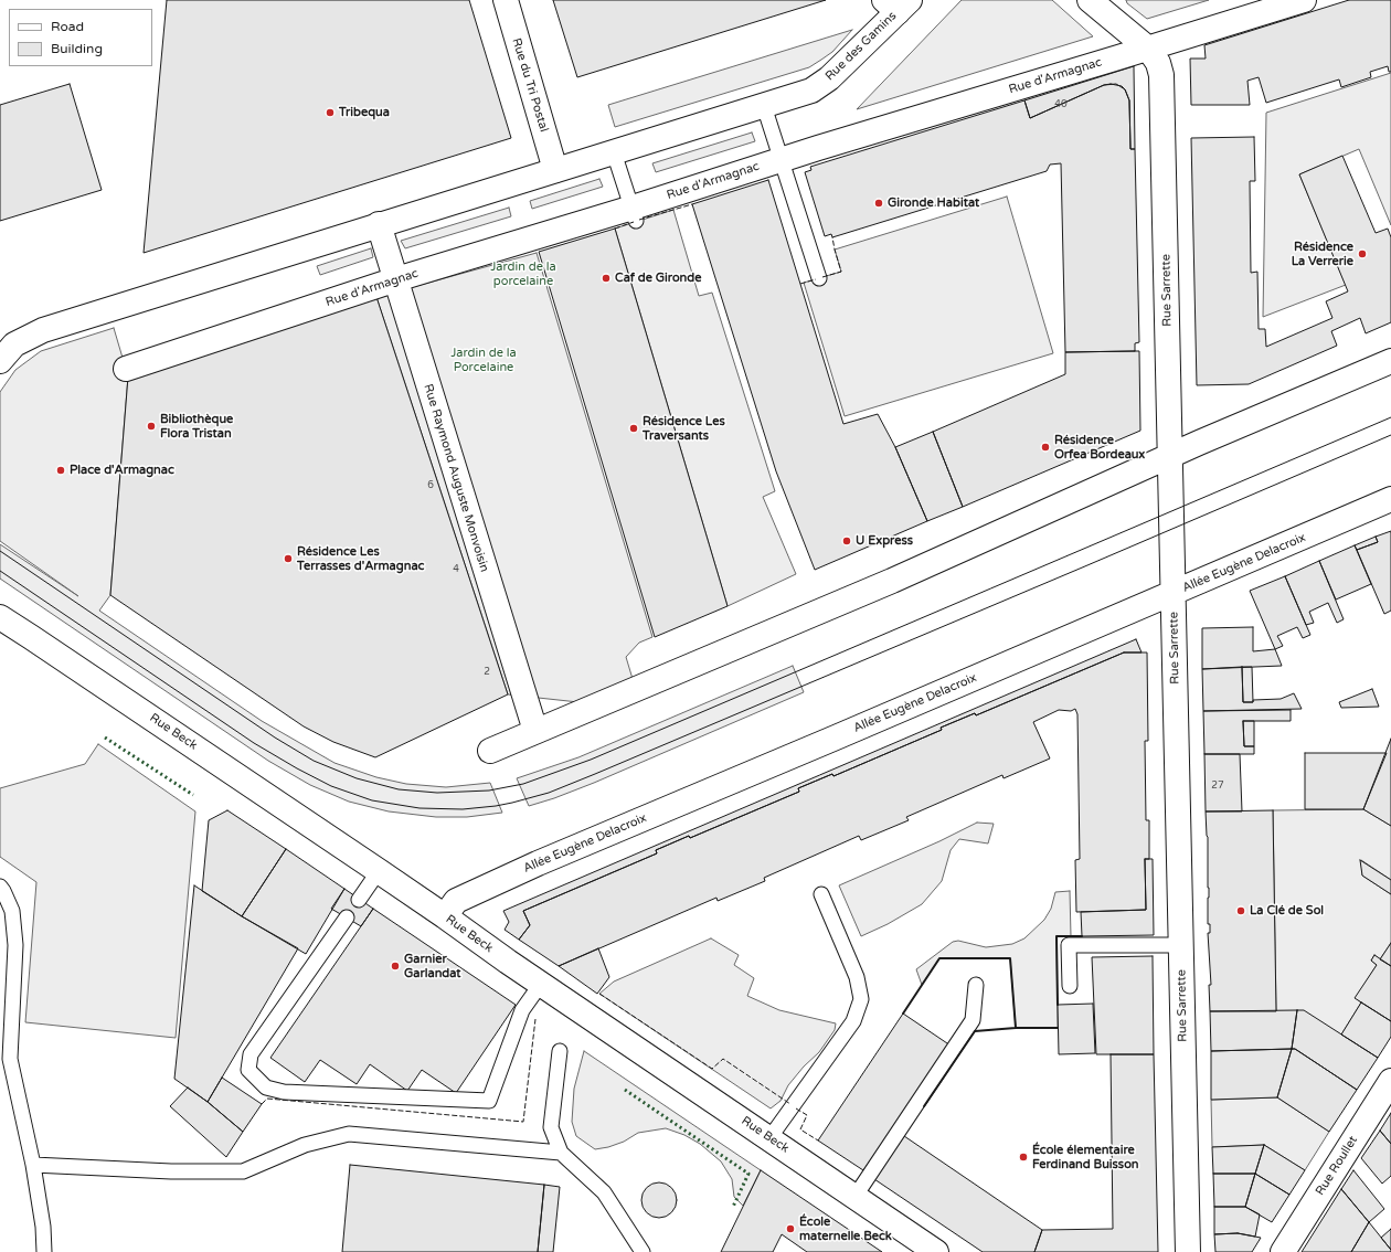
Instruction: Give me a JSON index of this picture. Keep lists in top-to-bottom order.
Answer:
{
  "streets": {
    "street": [
      "Rue des Gamins",
      "Rue d'Armagnac",
      "Rue du Tri Postal",
      "Rue Sarrette",
      "Rue Raymond Auguste Monvoisin",
      "Allée Eugène Delacroix",
      "Rue Beck",
      "Rue Roullet"
    ]
  },
  "crossings": [
    ["Rue d'Armagnac", "Rue Sarrette"],
    ["Rue d'Armagnac", "Rue Raymond Auguste Monvoisin"],
    ["Rue Sarrette", "Allée Eugène Delacroix"],
    ["Allée Eugène Delacroix", "Rue Beck"]
  ],
  "parks": ["Jardin de la porcelaine", "Jardin de la Porcelaine"],
  "places": [
    "Tribequa",
    "Gironde Habitat",
    "Résidence La Verrerie",
    "Caf de Gironde",
    "Bibliothèque Flora Tristan",
    "Résidence Les Traversants",
    "Résidence Orfea Bordeaux",
    "Place d'Armagnac",
    "U Express",
    "Résidence Les Terrasses d'Armagnac",
    "La Clé de Sol",
    "Garnier Garlandat",
    "École élementaire Ferdinand Buisson",
    "École maternelle Beck"
  ],
  "house_numbers": [
    "40",
    "6",
    "4",
    "2",
    "27"
  ],
  "legend": ["Road", "Building"]
}
